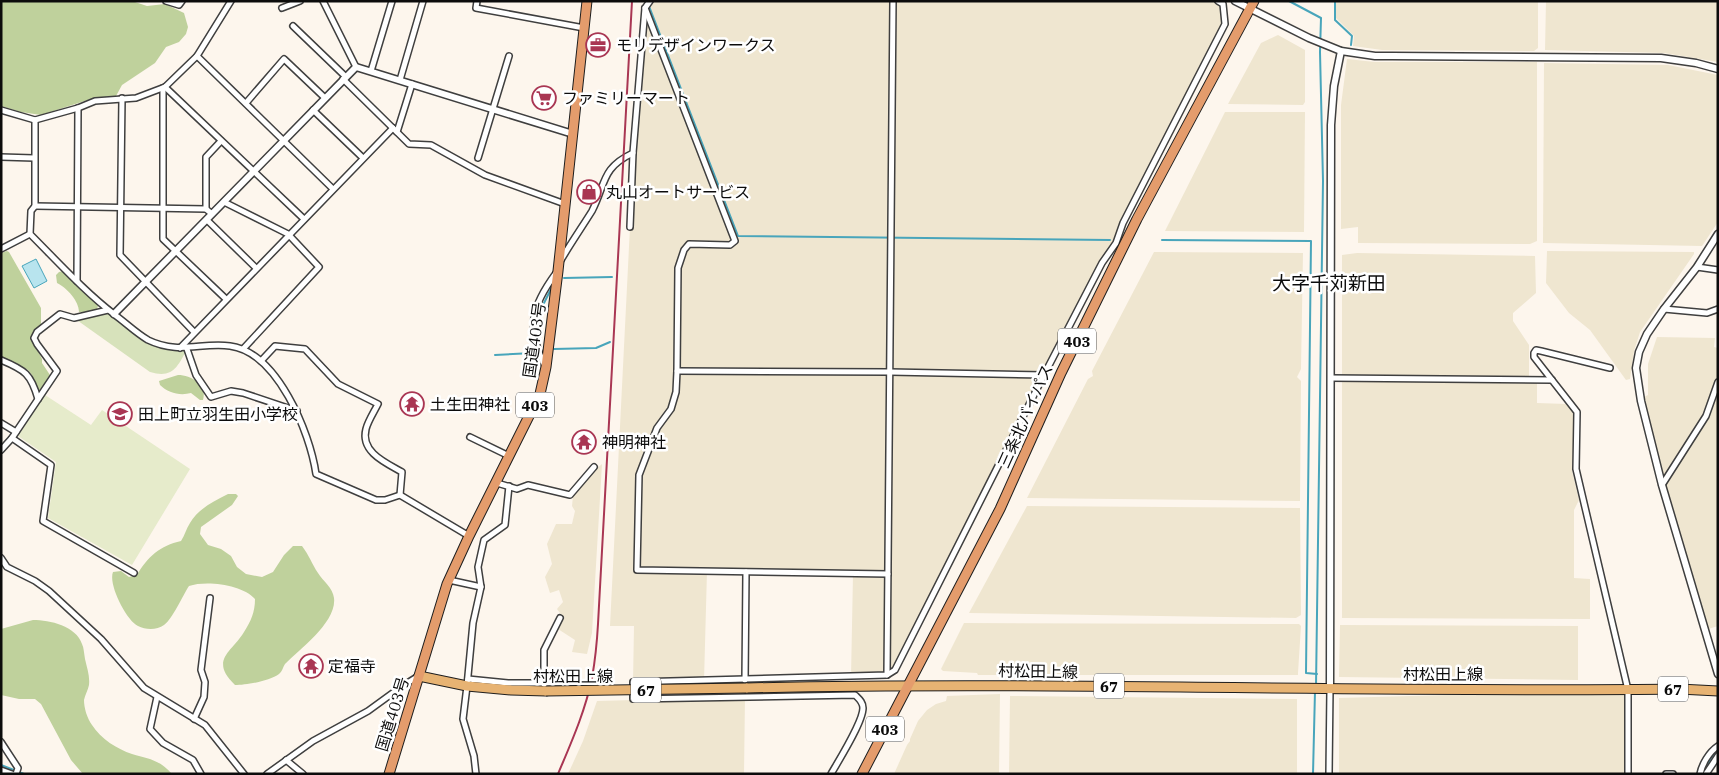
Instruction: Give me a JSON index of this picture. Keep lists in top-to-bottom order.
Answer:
{
  "streets": {
    "highway": ["国道403号", "403", "三条北バイパス"],
    "main road": ["村松田上線", "67"]
  },
  "crossings": [
    ["国道403号", "村松田上線"],
    ["403", "三条北バイパス"],
    ["403", "村松田上線"],
    ["三条北バイパス", "村松田上線"]
  ],
  "districts": ["大字千苅新田"],
  "places": {
    "office": ["モリデザインワークス"],
    "supermarket": ["ファミリーマート"],
    "shop": ["丸山オートサービス"],
    "temple": ["土生田神社", "神明神社", "定福寺"],
    "school or university": ["田上町立羽生田小学校"]
  }
}
